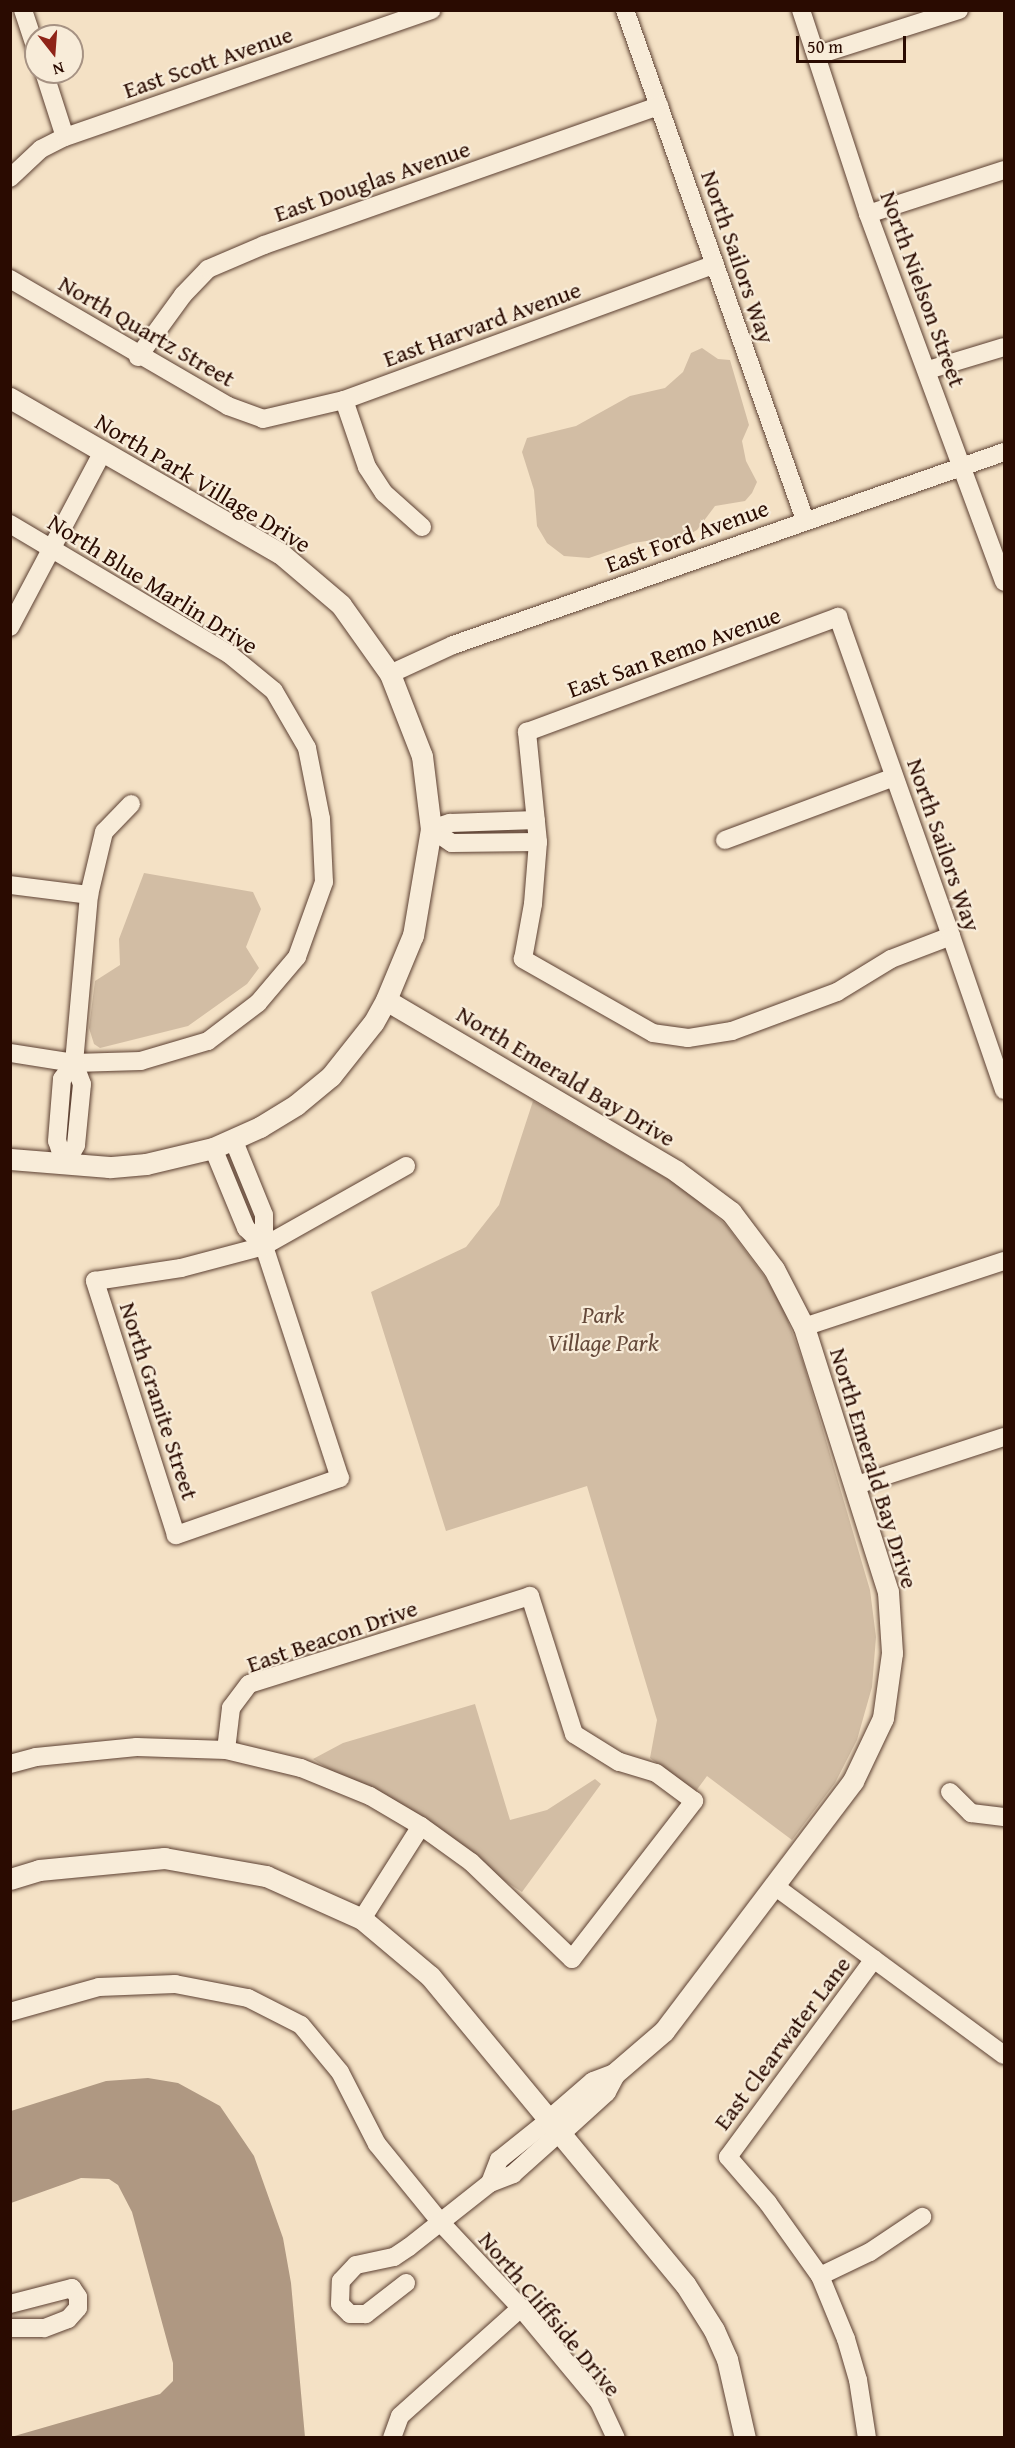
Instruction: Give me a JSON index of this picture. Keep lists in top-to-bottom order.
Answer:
{
  "streets": {
    "street": [
      "East Scott Avenue",
      "East Douglas Avenue",
      "North Sailors Way",
      "North Nielson Street",
      "East Harvard Avenue",
      "North Quartz Street",
      "North Park Village Drive",
      "East Ford Avenue",
      "North Blue Marlin Drive",
      "East San Remo Avenue",
      "North Emerald Bay Drive",
      "North Granite Street",
      "East Beacon Drive",
      "East Clearwater Lane",
      "North Cliffside Drive"
    ]
  },
  "crossings": [
    ["East Douglas Avenue", "North Sailors Way"],
    ["East Douglas Avenue", "North Quartz Street"],
    ["North Sailors Way", "East Harvard Avenue"],
    ["North Sailors Way", "East Ford Avenue"],
    ["North Sailors Way", "East San Remo Avenue"],
    ["North Nielson Street", "East Ford Avenue"],
    ["East Harvard Avenue", "North Quartz Street"],
    ["North Park Village Drive", "East Ford Avenue"],
    ["North Park Village Drive", "North Emerald Bay Drive"],
    ["North Emerald Bay Drive", "North Cliffside Drive"]
  ],
  "parks": ["Park Village Park"],
  "scale_bar": "50 m",
  "north": "bottom"
}
